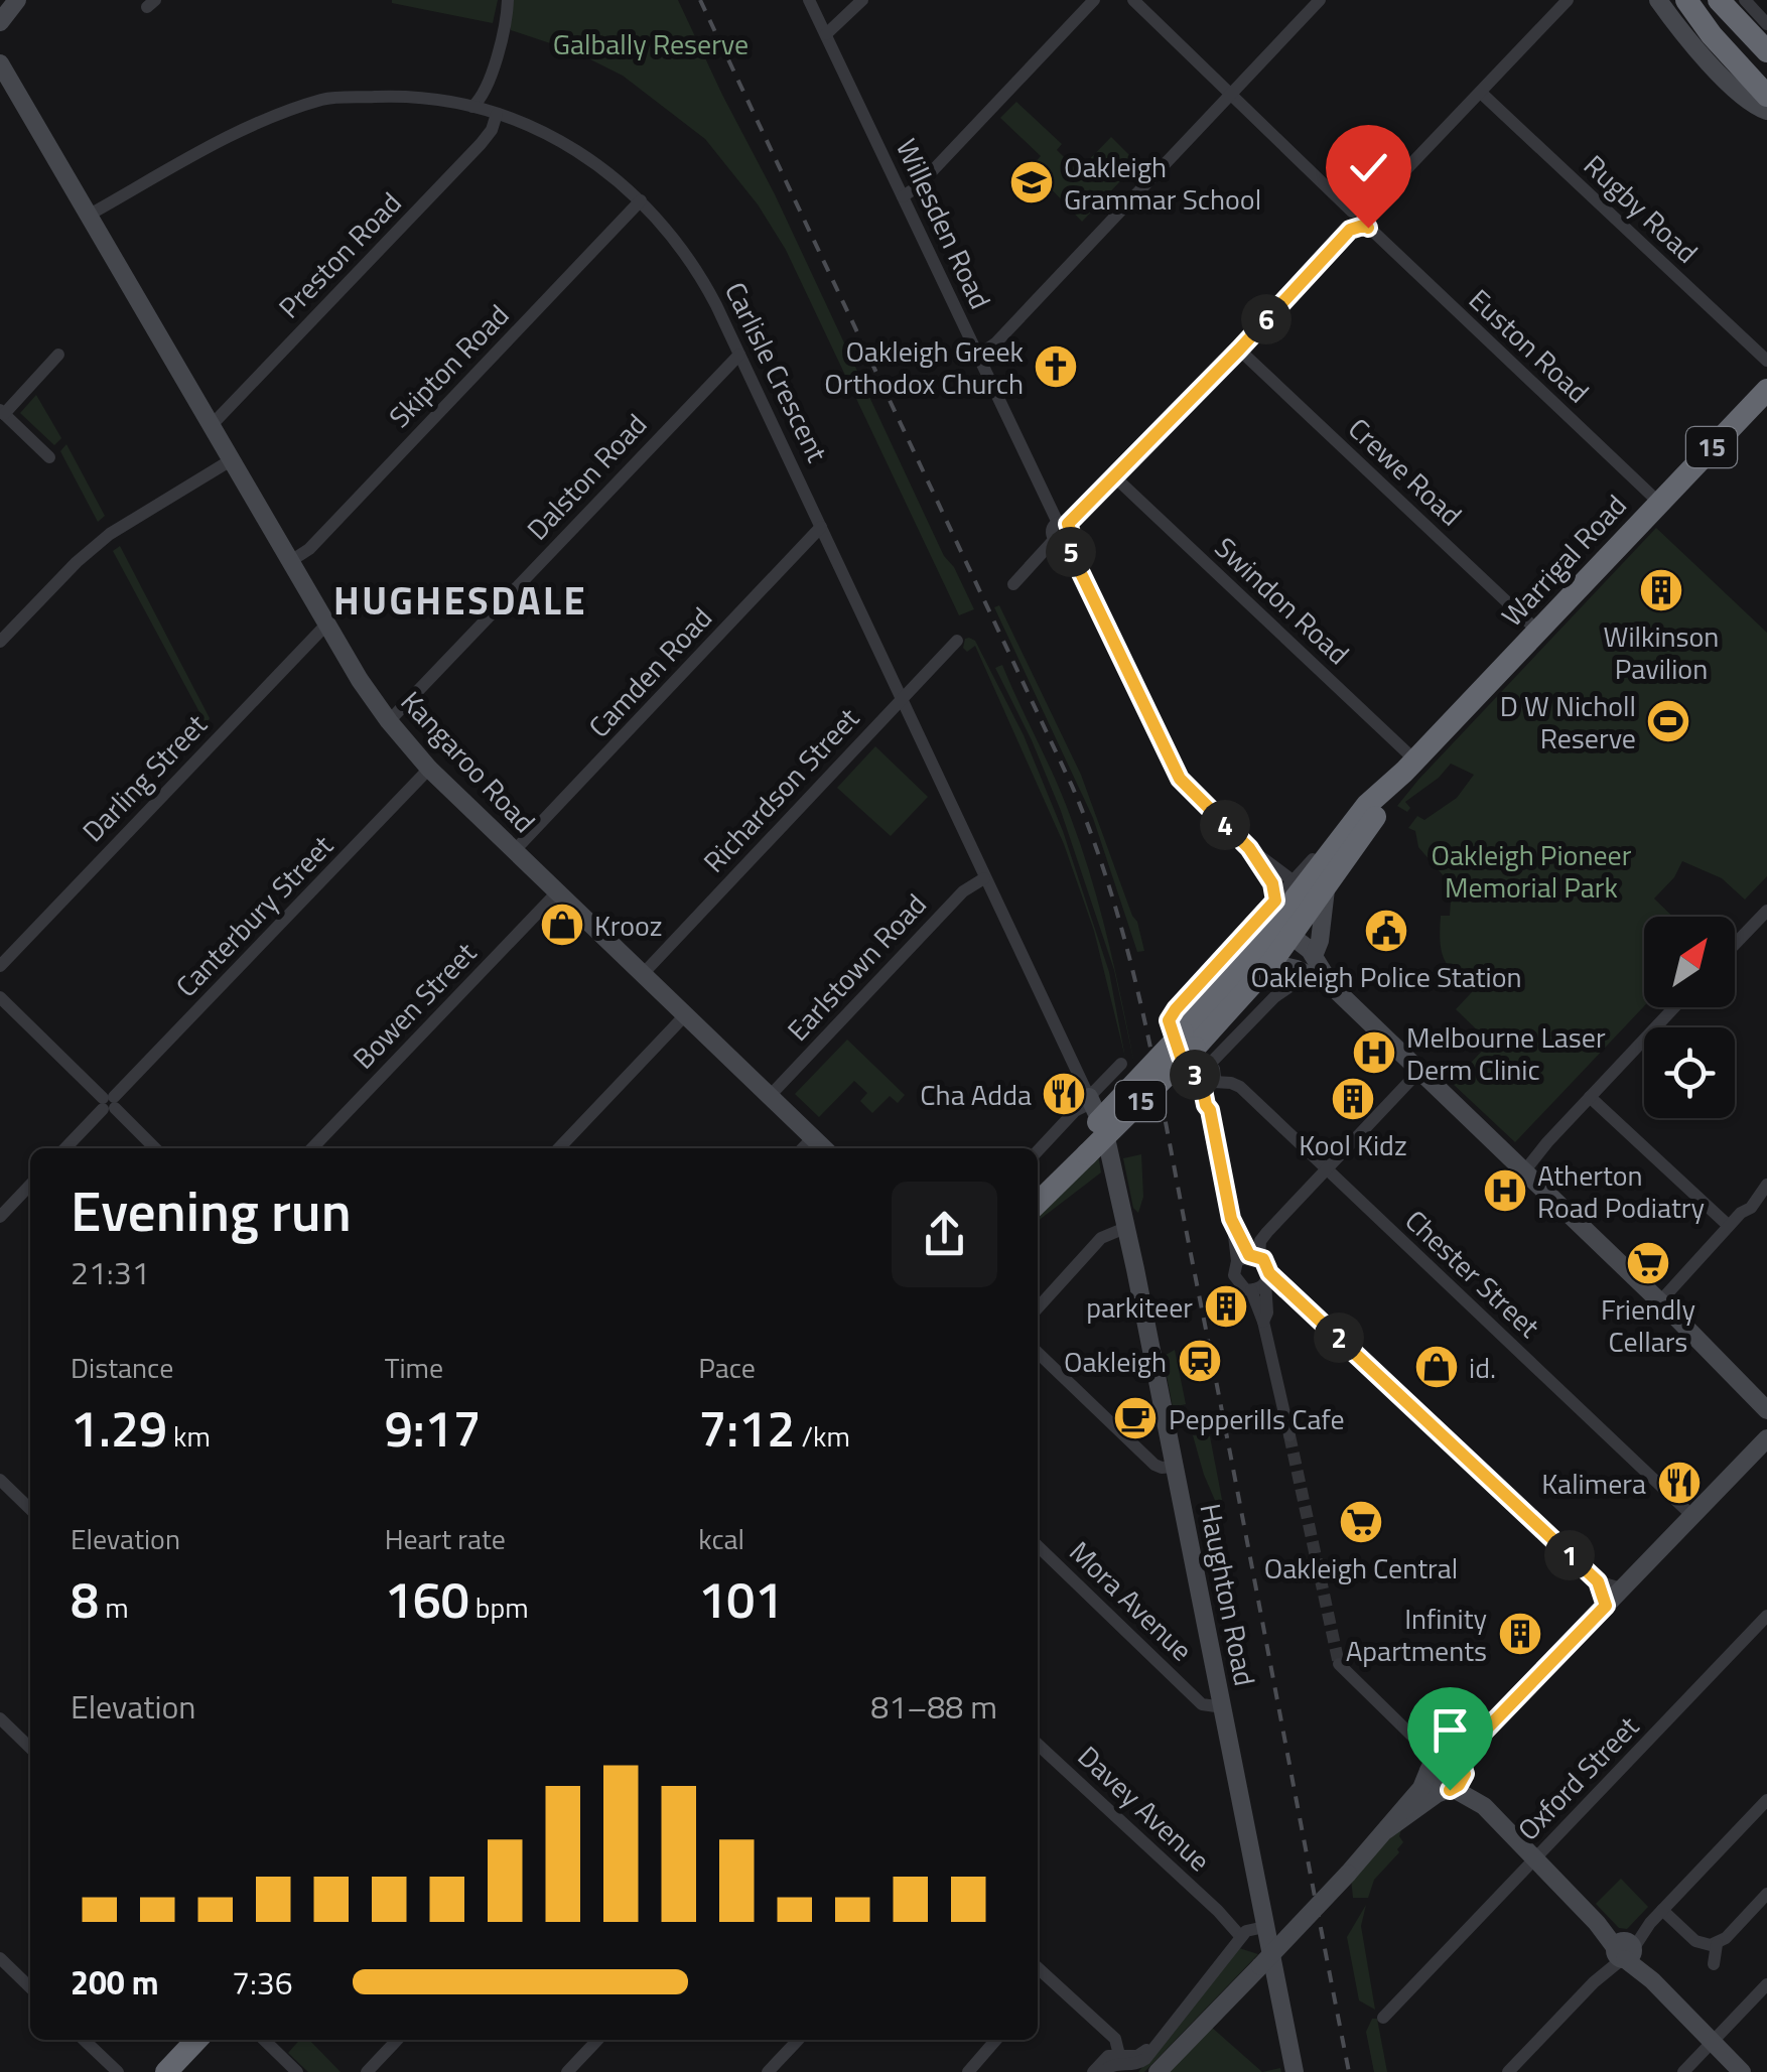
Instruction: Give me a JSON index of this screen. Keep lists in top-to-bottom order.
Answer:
{
  "streets": {
    "highway": ["15", "Warrigal Road"],
    "street": [
      "Rugby Road",
      "Willesden Road",
      "Preston Road",
      "Euston Road",
      "Skipton Road",
      "Carlisle Crescent",
      "Crewe Road",
      "Dalston Road",
      "Swindon Road",
      "Camden Road",
      "Kangaroo Road",
      "Darling Street",
      "Richardson Street",
      "Canterbury Street",
      "Earlstown Road",
      "Bowen Street",
      "Chester Street",
      "Haughton Road",
      "Mora Avenue",
      "Oxford Street",
      "Davey Avenue"
    ]
  },
  "crossings": [
    ["Preston Road", "Carlisle Crescent"],
    ["Preston Road", "Kangaroo Road"],
    ["Euston Road", "Warrigal Road"],
    ["Skipton Road", "Carlisle Crescent"],
    ["Skipton Road", "Kangaroo Road"],
    ["Carlisle Crescent", "Dalston Road"],
    ["Carlisle Crescent", "Warrigal Road"],
    ["Carlisle Crescent", "Camden Road"],
    ["Carlisle Crescent", "Kangaroo Road"],
    ["Carlisle Crescent", "Richardson Street"],
    ["Carlisle Crescent", "Earlstown Road"],
    ["Carlisle Crescent", "Haughton Road"],
    ["Crewe Road", "Warrigal Road"],
    ["Dalston Road", "Kangaroo Road"],
    ["Warrigal Road", "Swindon Road"],
    ["Warrigal Road", "Chester Street"],
    ["Warrigal Road", "Haughton Road"],
    ["Camden Road", "Kangaroo Road"],
    ["Kangaroo Road", "Darling Street"],
    ["Kangaroo Road", "Richardson Street"],
    ["Kangaroo Road", "Canterbury Street"],
    ["Kangaroo Road", "Earlstown Road"],
    ["Kangaroo Road", "Bowen Street"],
    ["Haughton Road", "Mora Avenue"],
    ["Haughton Road", "Davey Avenue"]
  ],
  "districts": ["HUGHESDALE"],
  "parks": ["Galbally Reserve", "Oakleigh Pioneer Memorial Park"],
  "places": {
    "school or university": ["Oakleigh Grammar School"],
    "church": ["Oakleigh Greek Orthodox Church"],
    "building": [
      "Wilkinson Pavilion",
      "Kool Kidz",
      "parkiteer",
      "Infinity Apartments"
    ],
    "sports": ["D W Nicholl Reserve"],
    "shop": ["Krooz", "id."],
    "public building": ["Oakleigh Police Station"],
    "hospital": ["Melbourne Laser Derm Clinic", "Atherton Road Podiatry"],
    "restaurant": ["Cha Adda", "Kalimera"],
    "supermarket": ["Friendly Cellars", "Oakleigh Central"],
    "station": ["Oakleigh"],
    "cafe": ["Pepperills Cafe"]
  },
  "north": "top right",
  "page": {
    "pins": [
      "6",
      "5",
      "4",
      "3",
      "2",
      "1"
    ],
    "heading": ["Evening run", "21:31"],
    "stats": [
      ["Distance", "1.29 km"],
      ["Time", "9:17"],
      ["Pace", "7:12 /km"],
      ["Elevation", "8 m"],
      ["Heart rate", "160 bpm"],
      ["kcal", "101"]
    ],
    "chart": ["Elevation", "81–88 m"],
    "list": [
      {
        "name": "200 m",
        "note": "7:36"
      }
    ]
  }
}
